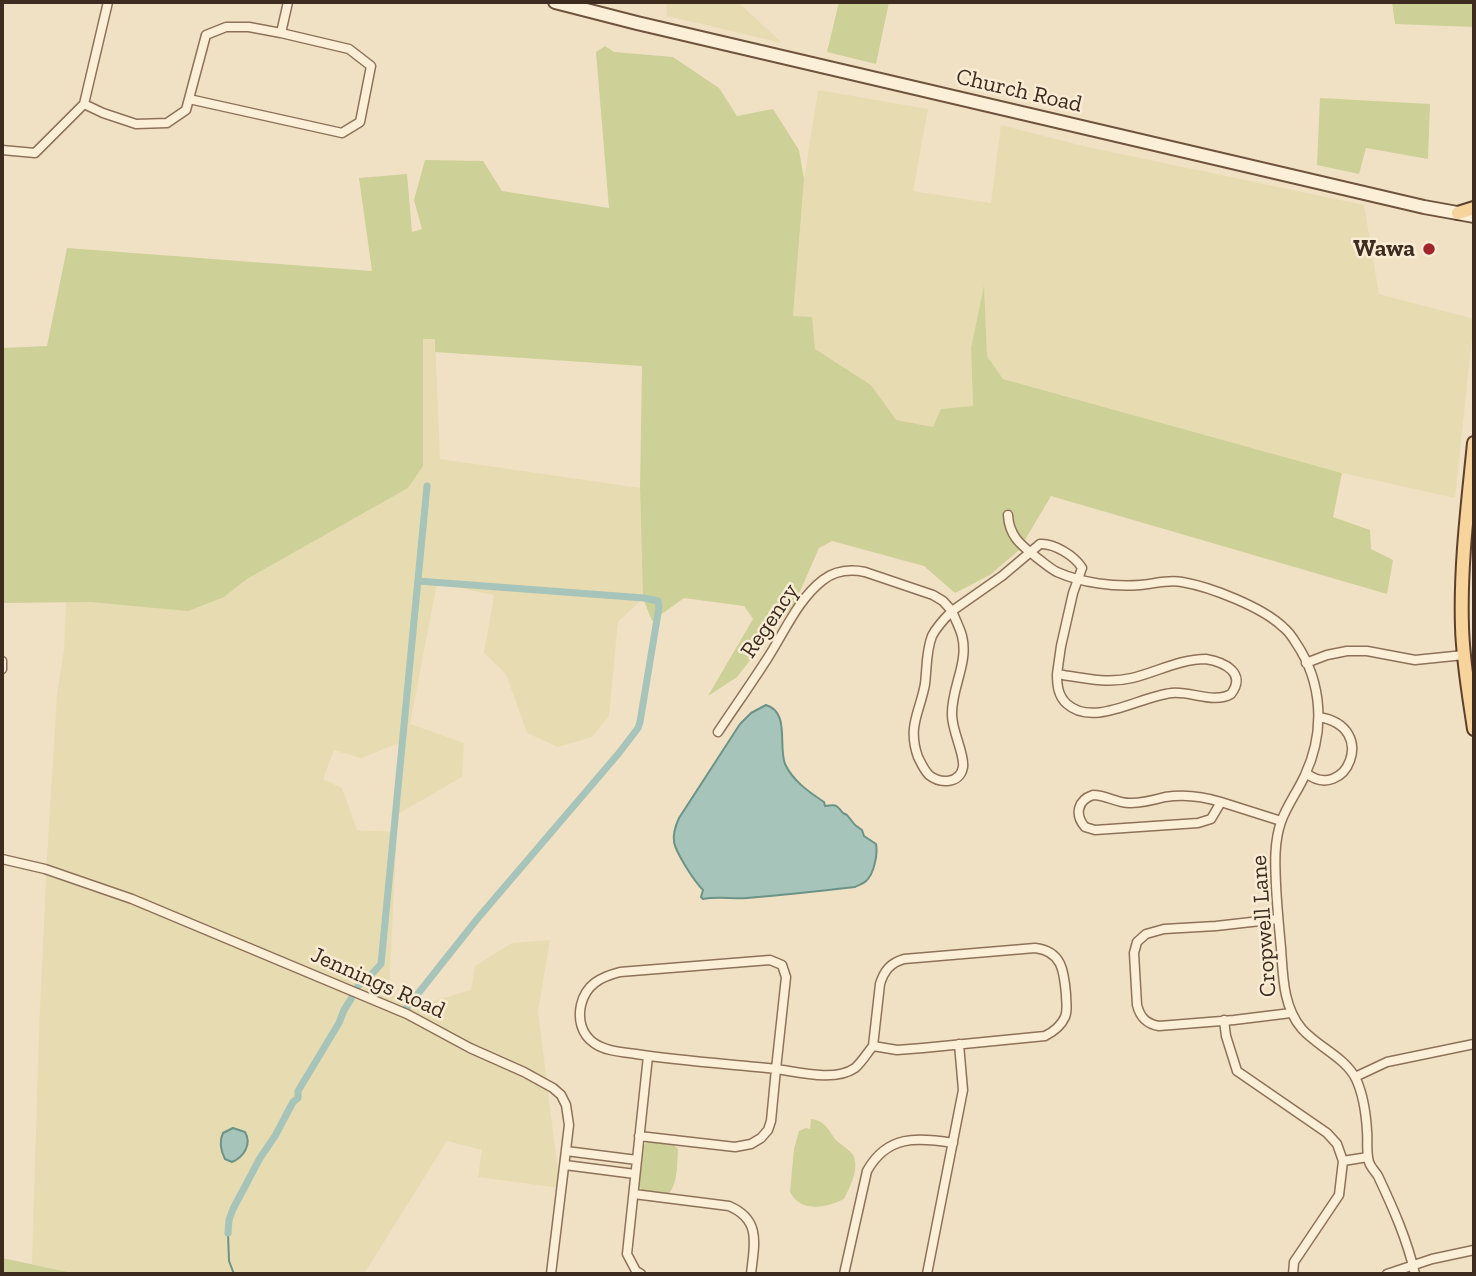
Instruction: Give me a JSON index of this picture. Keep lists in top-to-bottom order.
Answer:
{
  "streets": {
    "main road": ["Church Road"],
    "street": ["Regency", "Cropwell Lane", "Jennings Road"]
  },
  "places": ["Wawa"]
}
